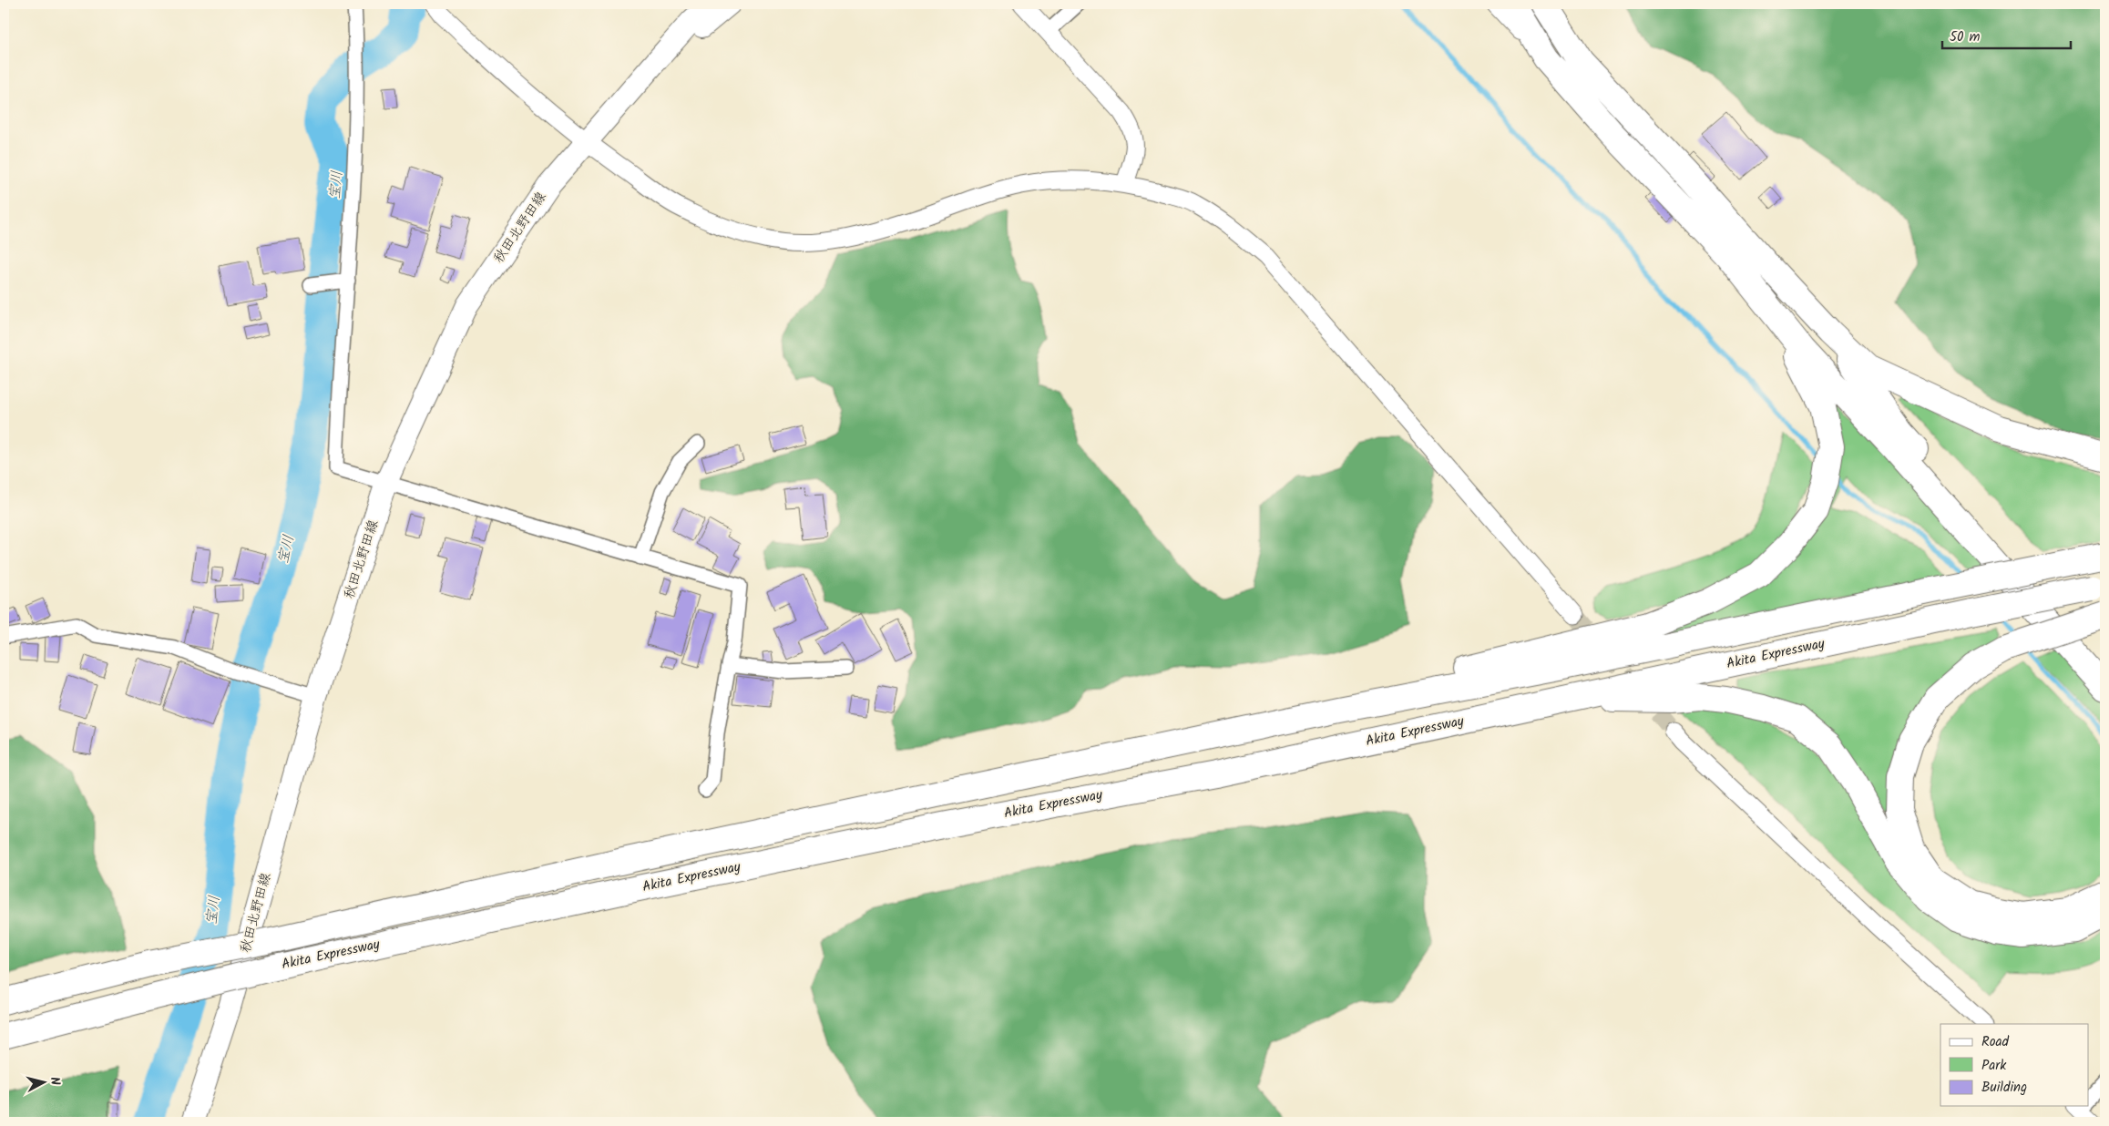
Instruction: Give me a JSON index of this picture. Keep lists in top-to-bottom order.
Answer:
{
  "streets": {
    "highway": ["Akita Expressway"],
    "main road": ["秋田北野田線"]
  },
  "water": ["宝川"],
  "legend": ["Road", "Park", "Building"],
  "scale_bar": "50 m",
  "north": "right"
}
